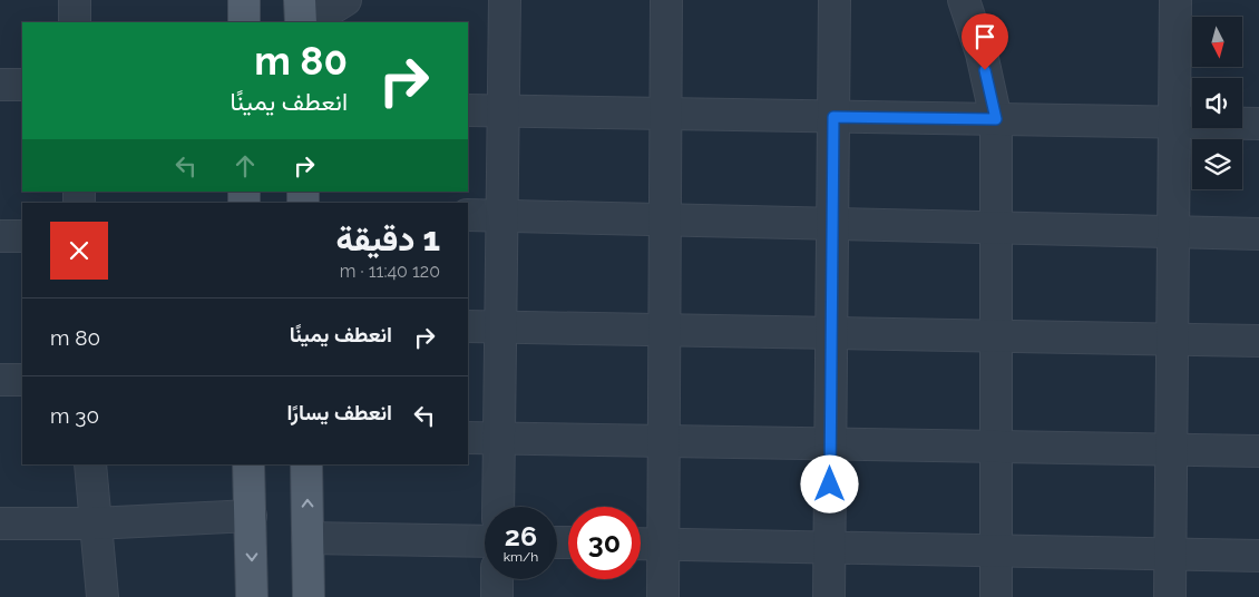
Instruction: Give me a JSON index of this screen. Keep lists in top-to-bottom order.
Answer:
{
  "north": "bottom",
  "page": {
    "turn": ["80 m", "انعطف يمينًا"],
    "heading": ["1 دقيقة", "120 m · 11:40"],
    "list": [
      {
        "name": "انعطف يمينًا",
        "value": "80 m"
      },
      {
        "name": "انعطف يسارًا",
        "value": "30 m"
      }
    ],
    "speed": "26 km/h",
    "limit": "30"
  }
}
